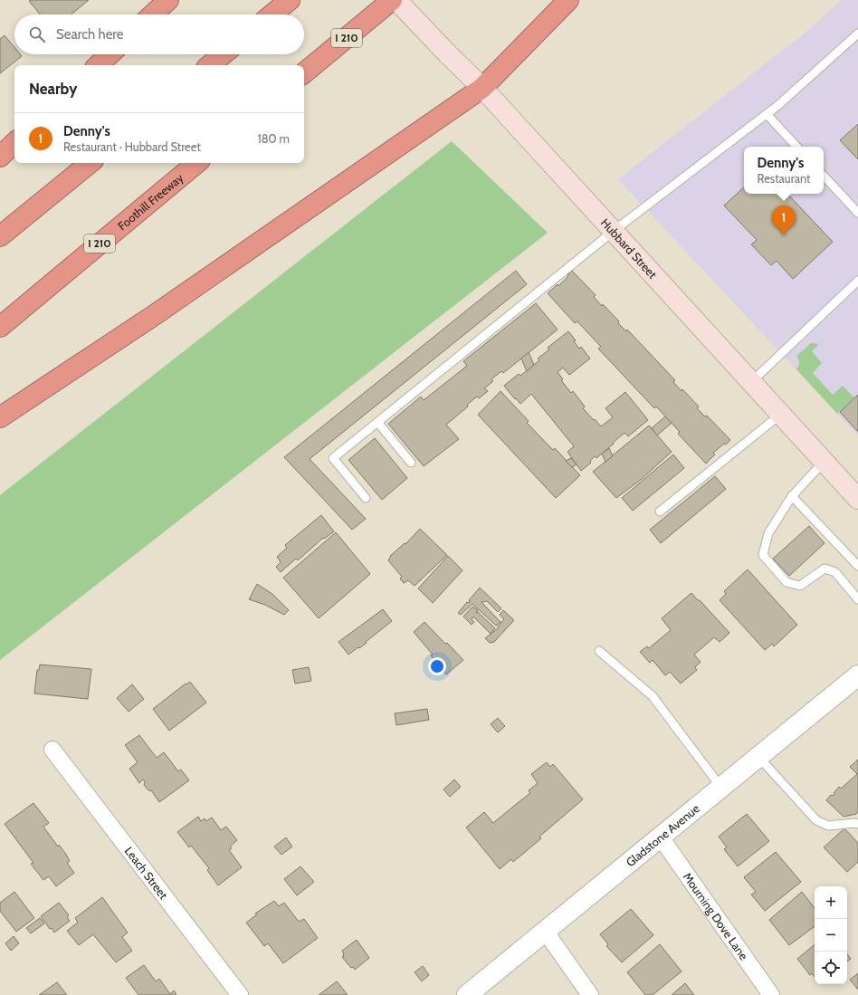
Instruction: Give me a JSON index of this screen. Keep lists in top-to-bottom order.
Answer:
{
  "streets": {
    "highway": ["I 210", "Foothill Freeway"],
    "main road": ["Hubbard Street"],
    "street": ["Gladstone Avenue", "Leach Street", "Mourning Dove Lane"]
  },
  "crossings": [
    ["Gladstone Avenue", "Mourning Dove Lane"]
  ],
  "page": {
    "search": "Search here",
    "heading": "Nearby",
    "list": [
      {
        "mark": "1",
        "name": "Denny's",
        "note": "Restaurant · Hubbard Street",
        "value": "180 m"
      }
    ],
    "popup": ["Denny's", "Restaurant"],
    "pins": "1",
    "map_buttons": ["+", "−"]
  }
}
